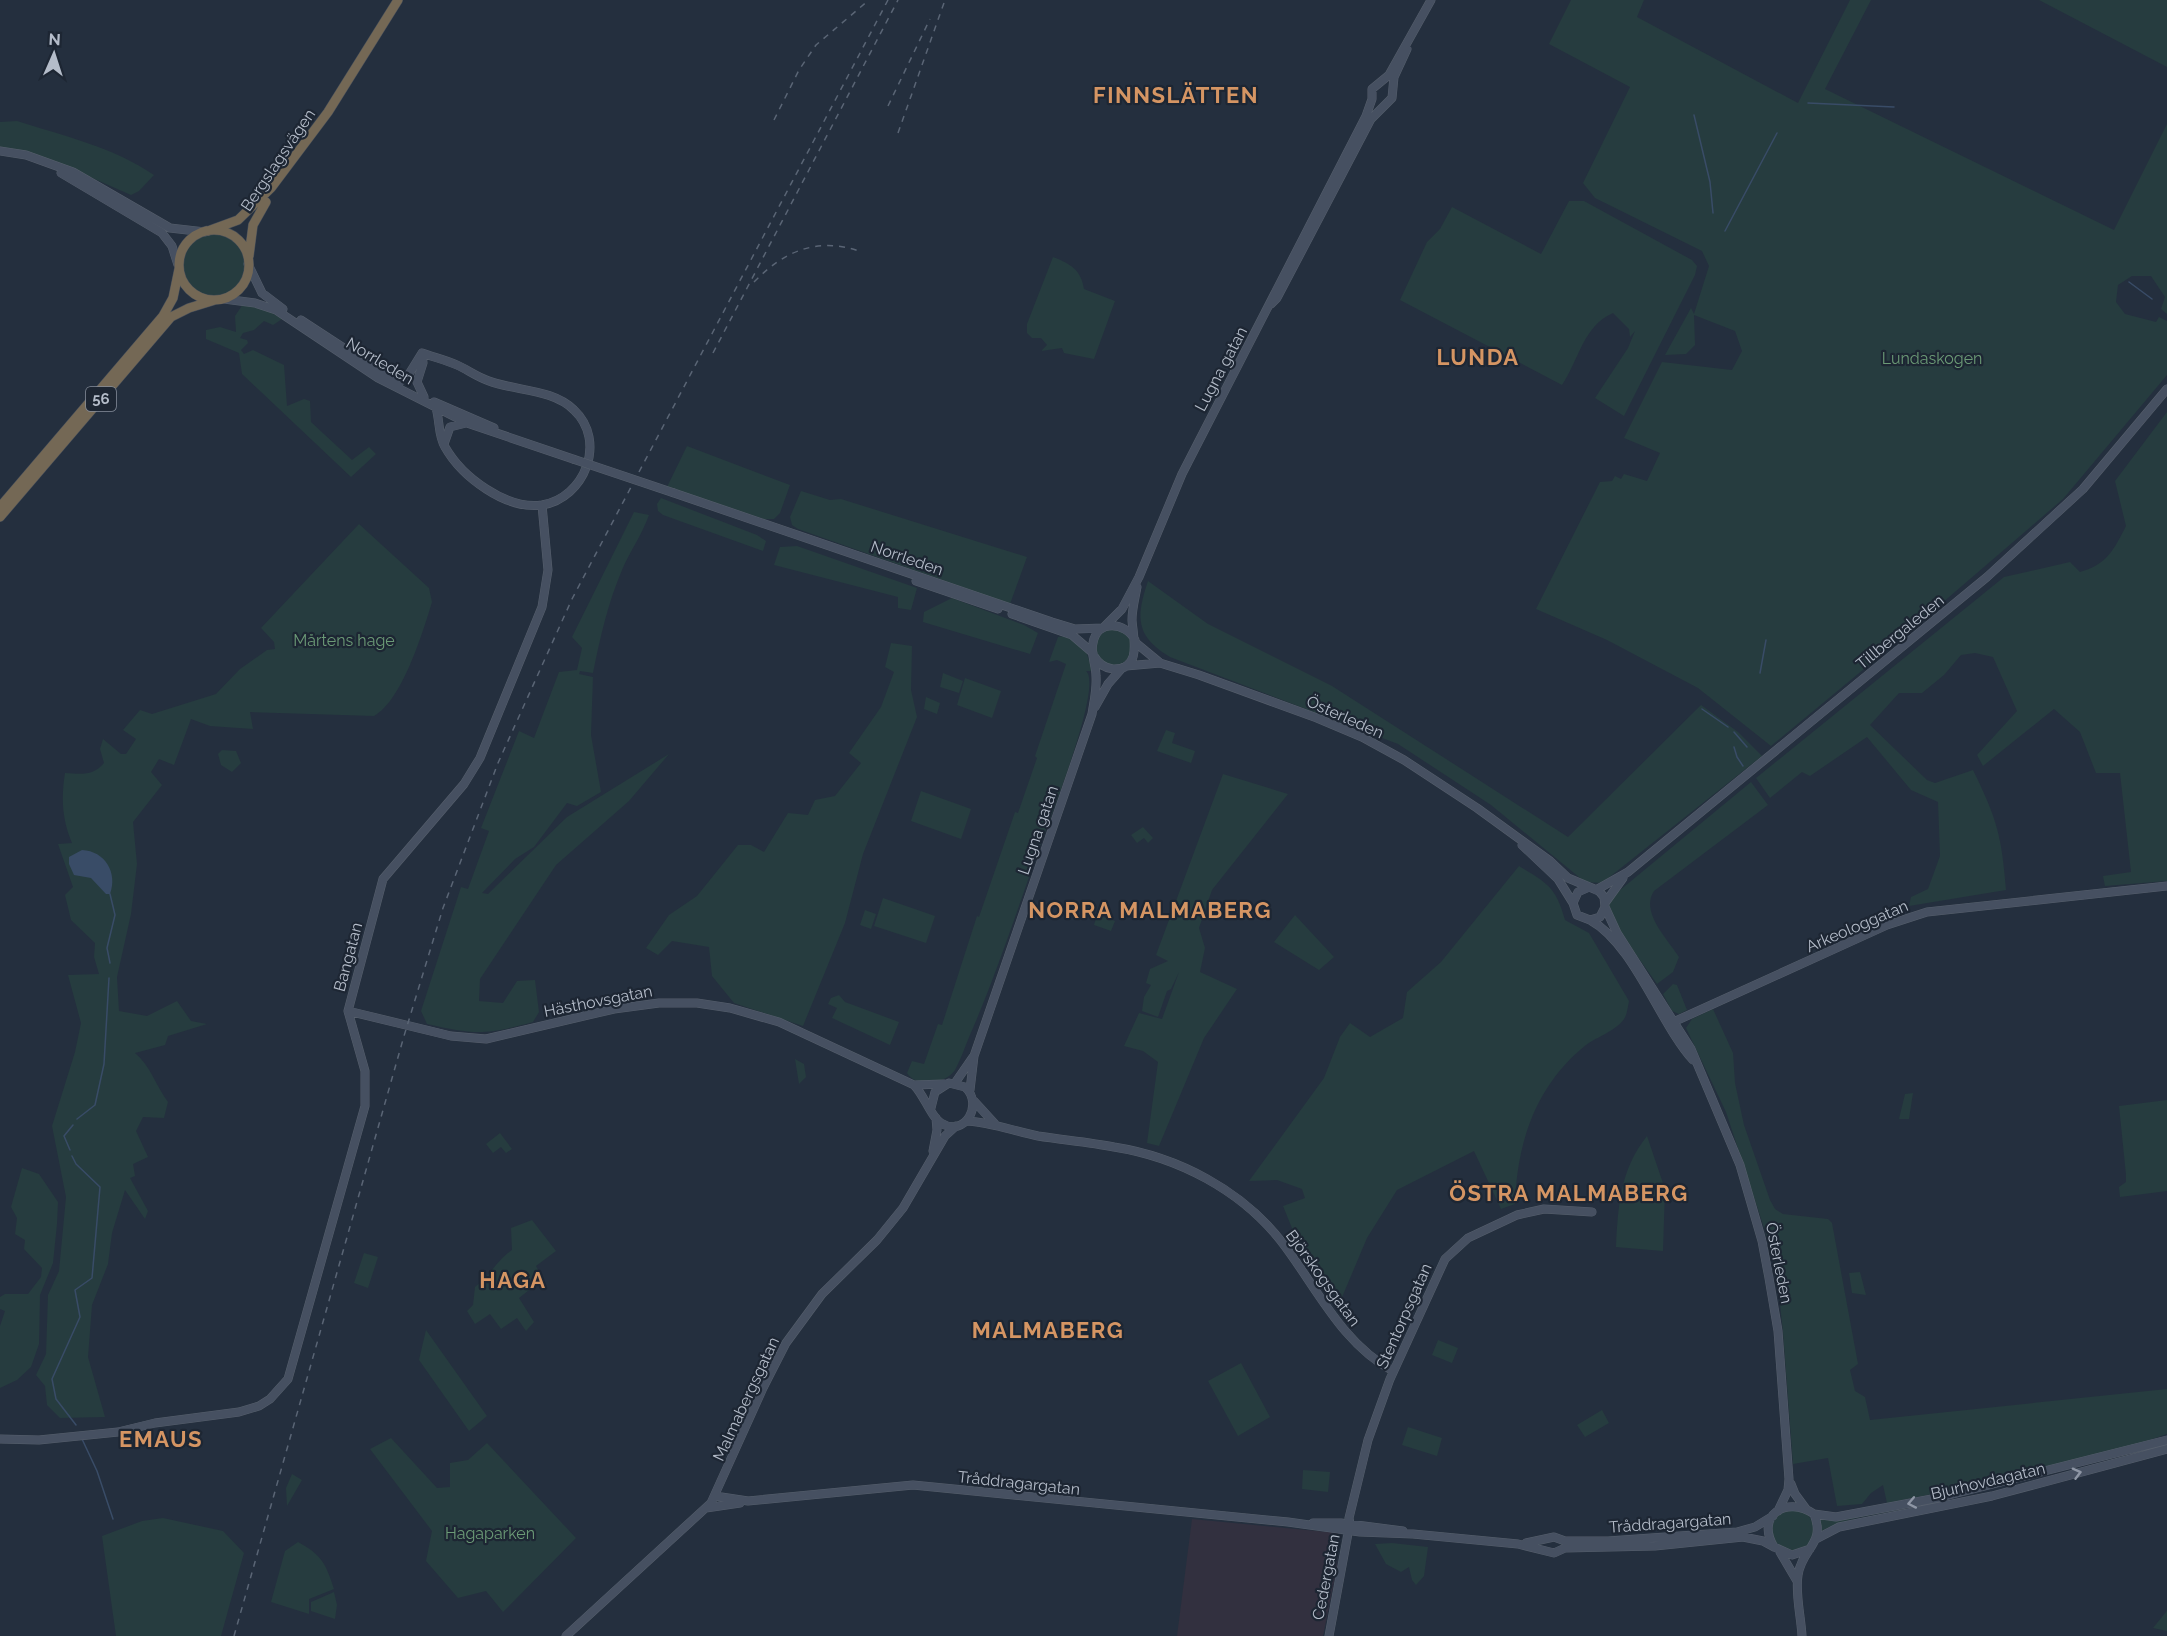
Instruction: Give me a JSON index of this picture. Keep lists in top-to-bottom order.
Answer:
{
  "streets": {
    "highway": ["Bergslagsvägen", "56"],
    "main road": [
      "Norrleden",
      "Lugna gatan",
      "Tillbergaleden",
      "Österleden",
      "Arkeologgatan",
      "Bangatan",
      "Hästhovsgatan",
      "Björskogsgatan",
      "Stentorpsgatan",
      "Malmabergsgatan",
      "Bjurhovdagatan",
      "Tråddragargatan",
      "Cedergatan"
    ]
  },
  "crossings": [
    ["Bergslagsvägen", "Norrleden"],
    ["Bergslagsvägen", "56"],
    ["Norrleden", "Lugna gatan"],
    ["Norrleden", "56"],
    ["Norrleden", "Österleden"],
    ["Lugna gatan", "Österleden"],
    ["Lugna gatan", "Hästhovsgatan"],
    ["Lugna gatan", "Björskogsgatan"],
    ["Lugna gatan", "Malmabergsgatan"],
    ["Tillbergaleden", "Österleden"],
    ["Österleden", "Arkeologgatan"],
    ["Österleden", "Bjurhovdagatan"],
    ["Österleden", "Tråddragargatan"],
    ["Bangatan", "Hästhovsgatan"],
    ["Hästhovsgatan", "Björskogsgatan"],
    ["Hästhovsgatan", "Malmabergsgatan"],
    ["Björskogsgatan", "Stentorpsgatan"],
    ["Björskogsgatan", "Malmabergsgatan"],
    ["Stentorpsgatan", "Tråddragargatan"],
    ["Stentorpsgatan", "Cedergatan"],
    ["Malmabergsgatan", "Tråddragargatan"],
    ["Bjurhovdagatan", "Tråddragargatan"],
    ["Tråddragargatan", "Cedergatan"]
  ],
  "districts": [
    "FINNSLÄTTEN",
    "LUNDA",
    "NORRA MALMABERG",
    "ÖSTRA MALMABERG",
    "HAGA",
    "MALMABERG",
    "EMAUS"
  ],
  "parks": ["Lundaskogen", "Mårtens hage", "Hagaparken"],
  "north": "top"
}
